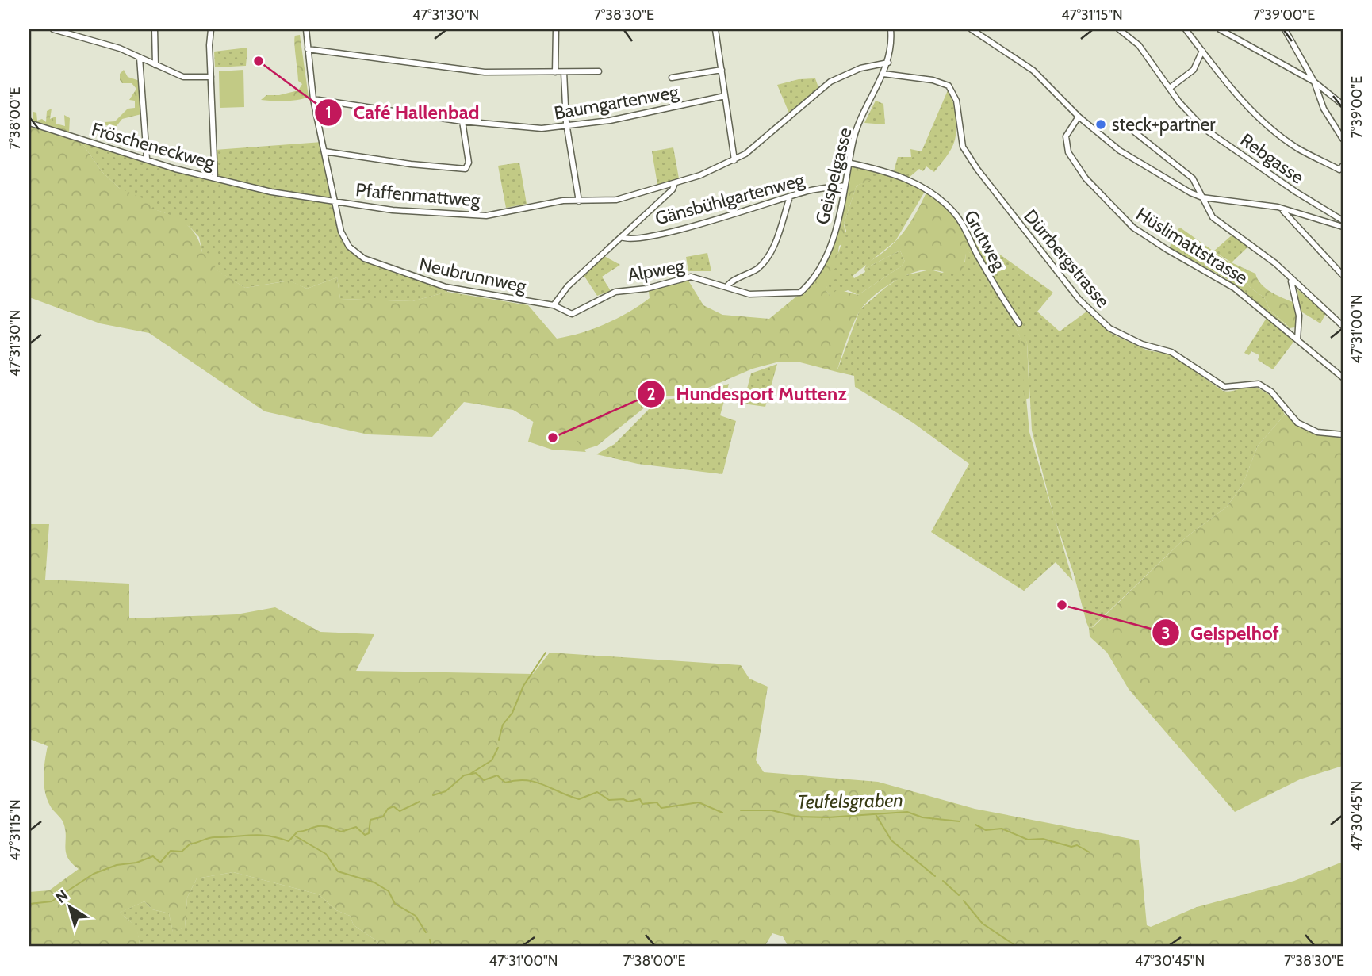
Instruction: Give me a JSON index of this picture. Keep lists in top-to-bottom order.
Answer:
{
  "streets": {
    "street": [
      "Baumgartenweg",
      "Fröscheneckweg",
      "Rebgasse",
      "Geispelgasse",
      "Pfaffenmattweg",
      "Gänsbühlgartenweg",
      "Grutweg",
      "Hüslimattstrasse",
      "Dürrbergstrasse",
      "Alpweg",
      "Neubrunnweg"
    ]
  },
  "crossings": [
    ["Baumgartenweg", "Neubrunnweg"],
    ["Fröscheneckweg", "Pfaffenmattweg"],
    ["Geispelgasse", "Pfaffenmattweg"],
    ["Geispelgasse", "Gänsbühlgartenweg"],
    ["Geispelgasse", "Grutweg"],
    ["Geispelgasse", "Dürrbergstrasse"],
    ["Geispelgasse", "Alpweg"],
    ["Pfaffenmattweg", "Neubrunnweg"],
    ["Alpweg", "Neubrunnweg"]
  ],
  "water": ["Teufelsgraben"],
  "places": [
    "Café Hallenbad",
    "steck+partner",
    "Hundesport Muttenz",
    "Geispelhof"
  ],
  "north": "top left",
  "coordinates": [
    "47°31'30\"N",
    "7°38'30\"E",
    "47°31'15\"N",
    "7°39'00\"E",
    "7°38'00\"E",
    "47°31'00\"N",
    "47°30'45\"N"
  ]
}
